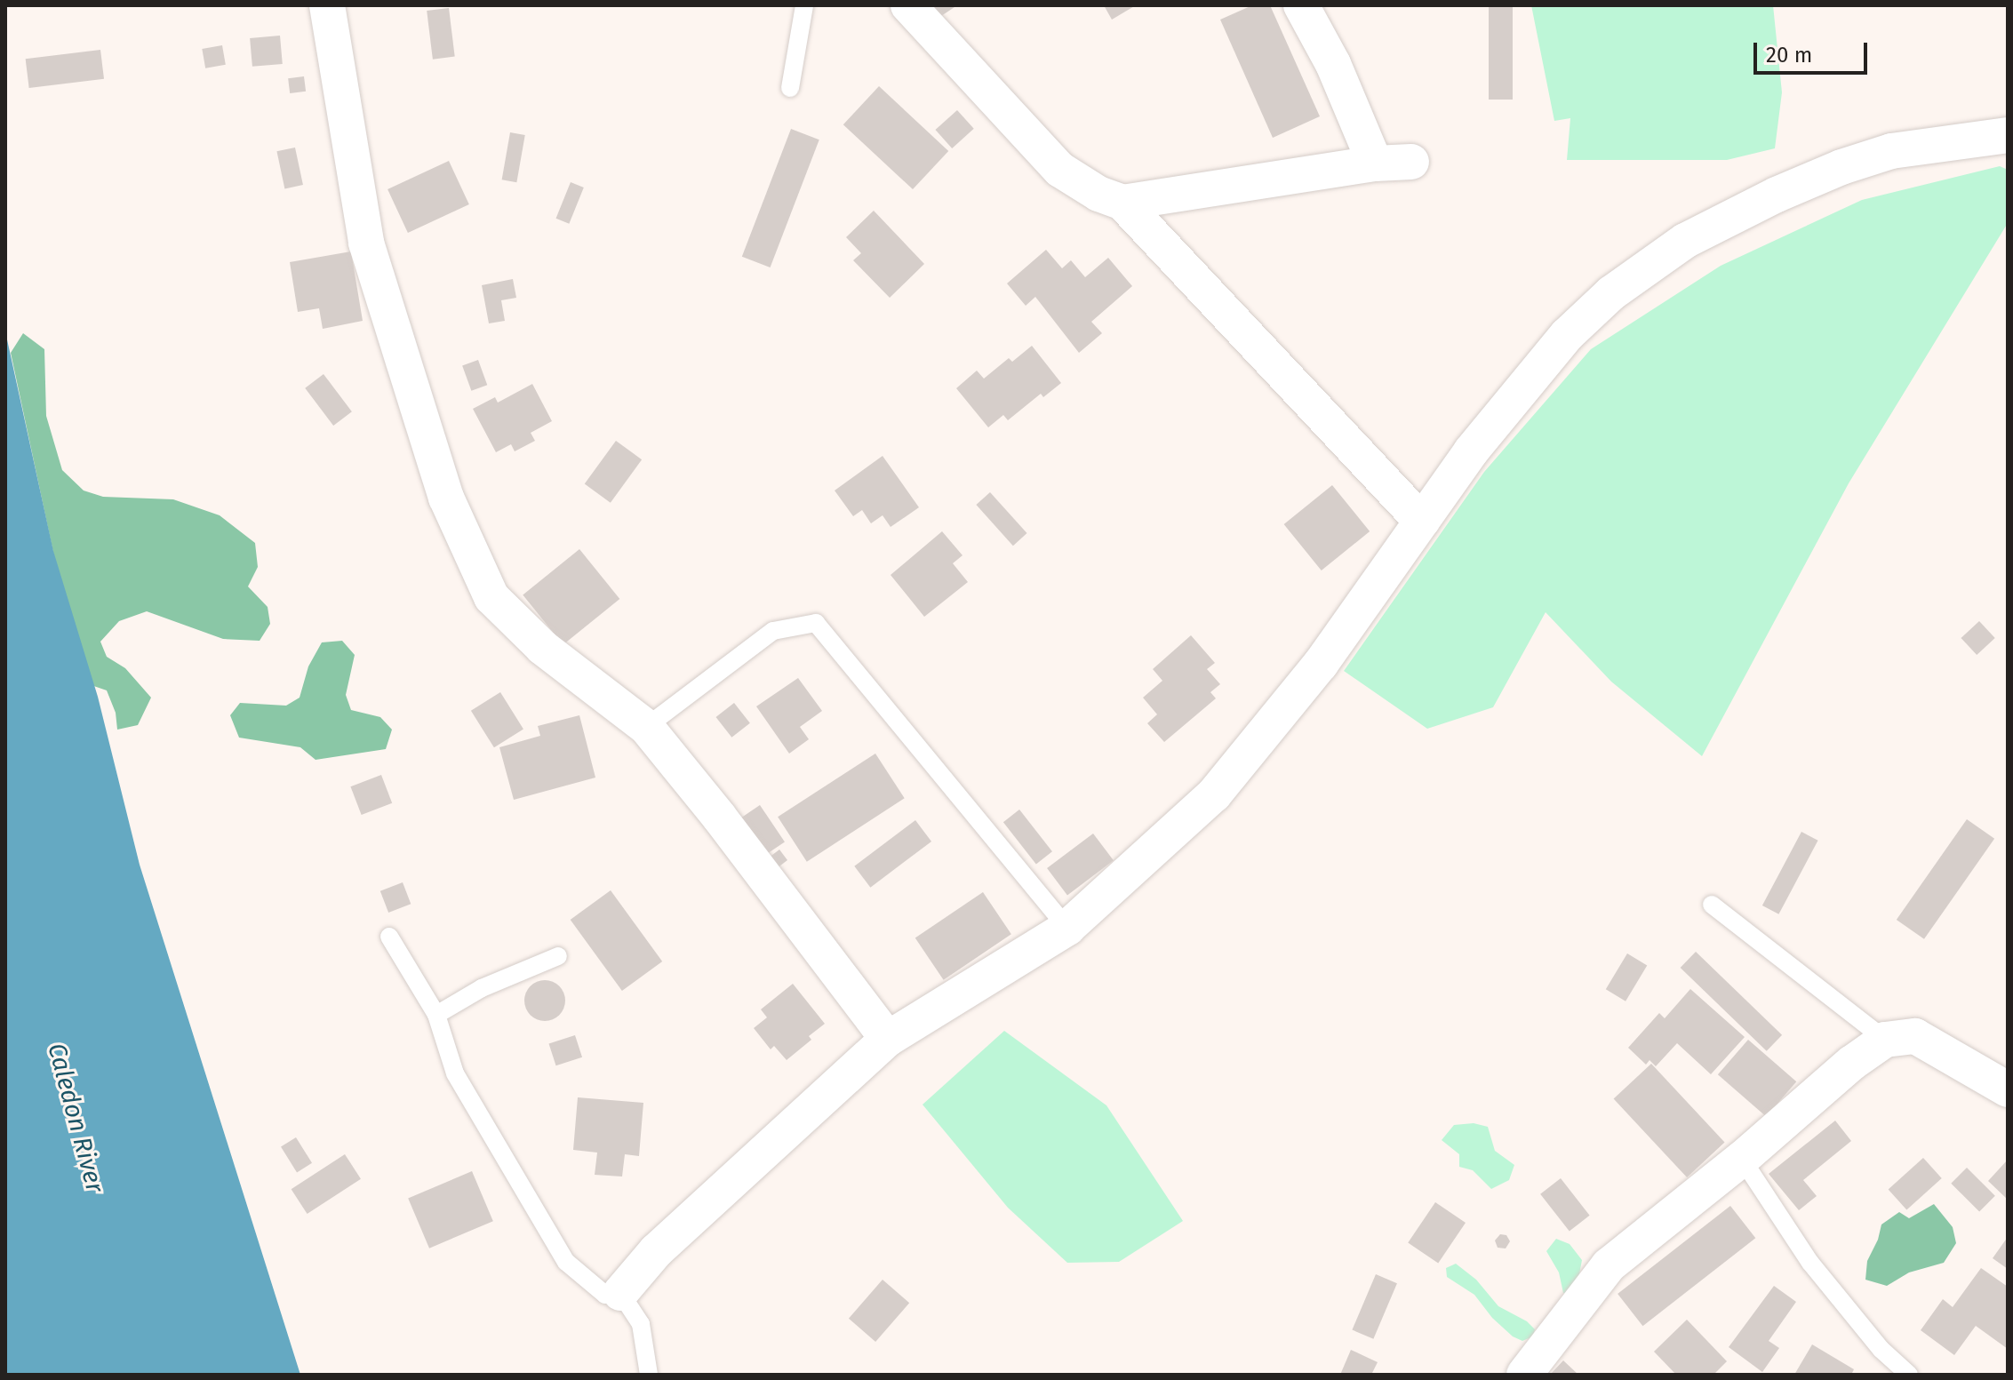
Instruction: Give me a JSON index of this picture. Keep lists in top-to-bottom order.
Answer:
{
  "water": ["Caledon River"],
  "scale_bar": "20 m"
}
